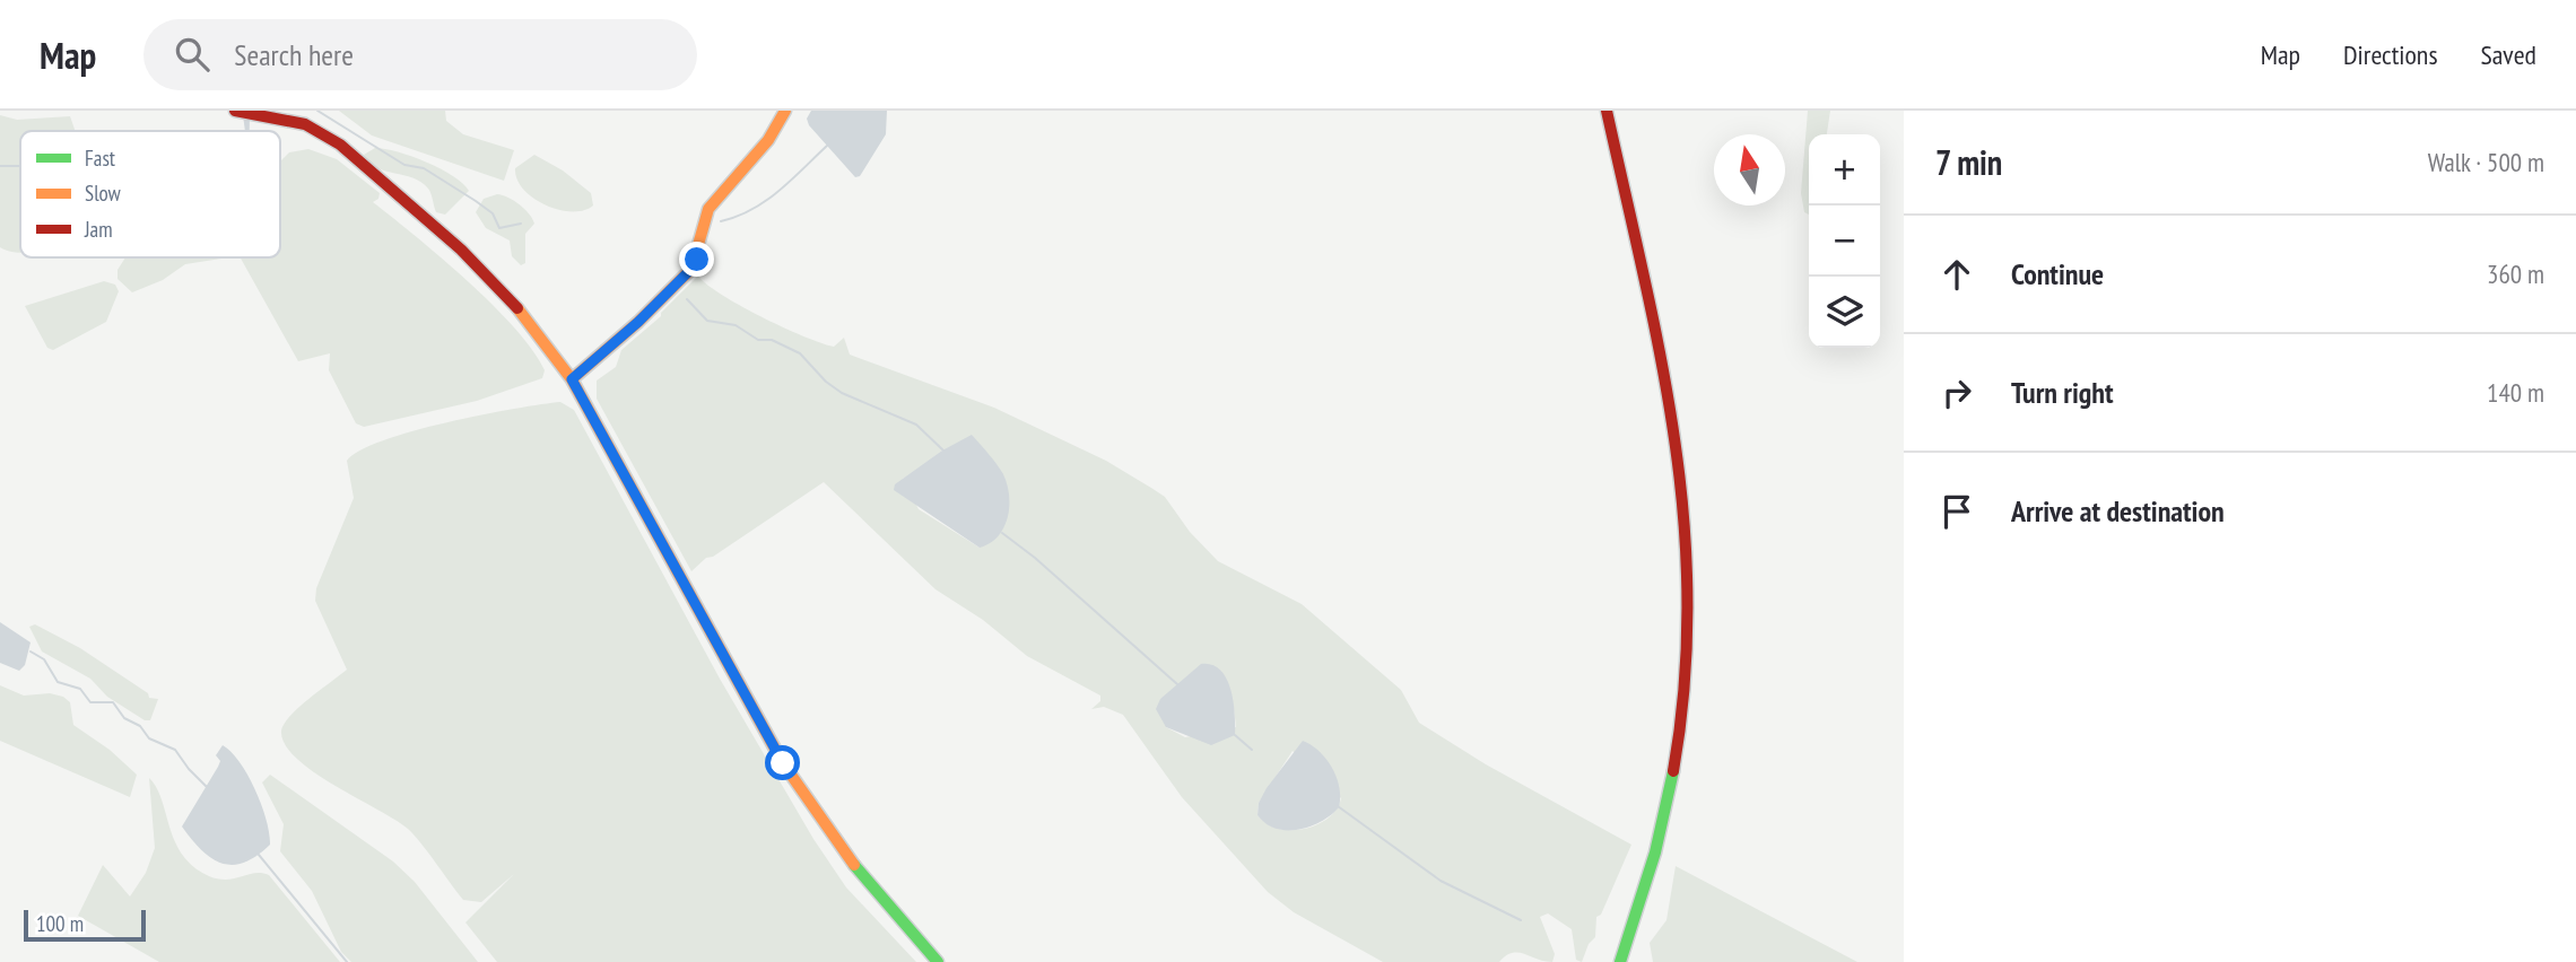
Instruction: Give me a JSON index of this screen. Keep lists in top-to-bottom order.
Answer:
{
  "legend": ["Fast", "Slow", "Jam"],
  "scale_bar": "100 m",
  "north": "top",
  "page": {
    "header": "Map",
    "search": "Search here",
    "nav": ["Map", "Directions", "Saved"],
    "heading": ["7 min", "Walk · 500 m"],
    "map_buttons": ["+", "−"],
    "list": [
      ["Continue", "360 m"],
      ["Turn right", "140 m"],
      "Arrive at destination"
    ],
    "scale": "100 m"
  }
}
